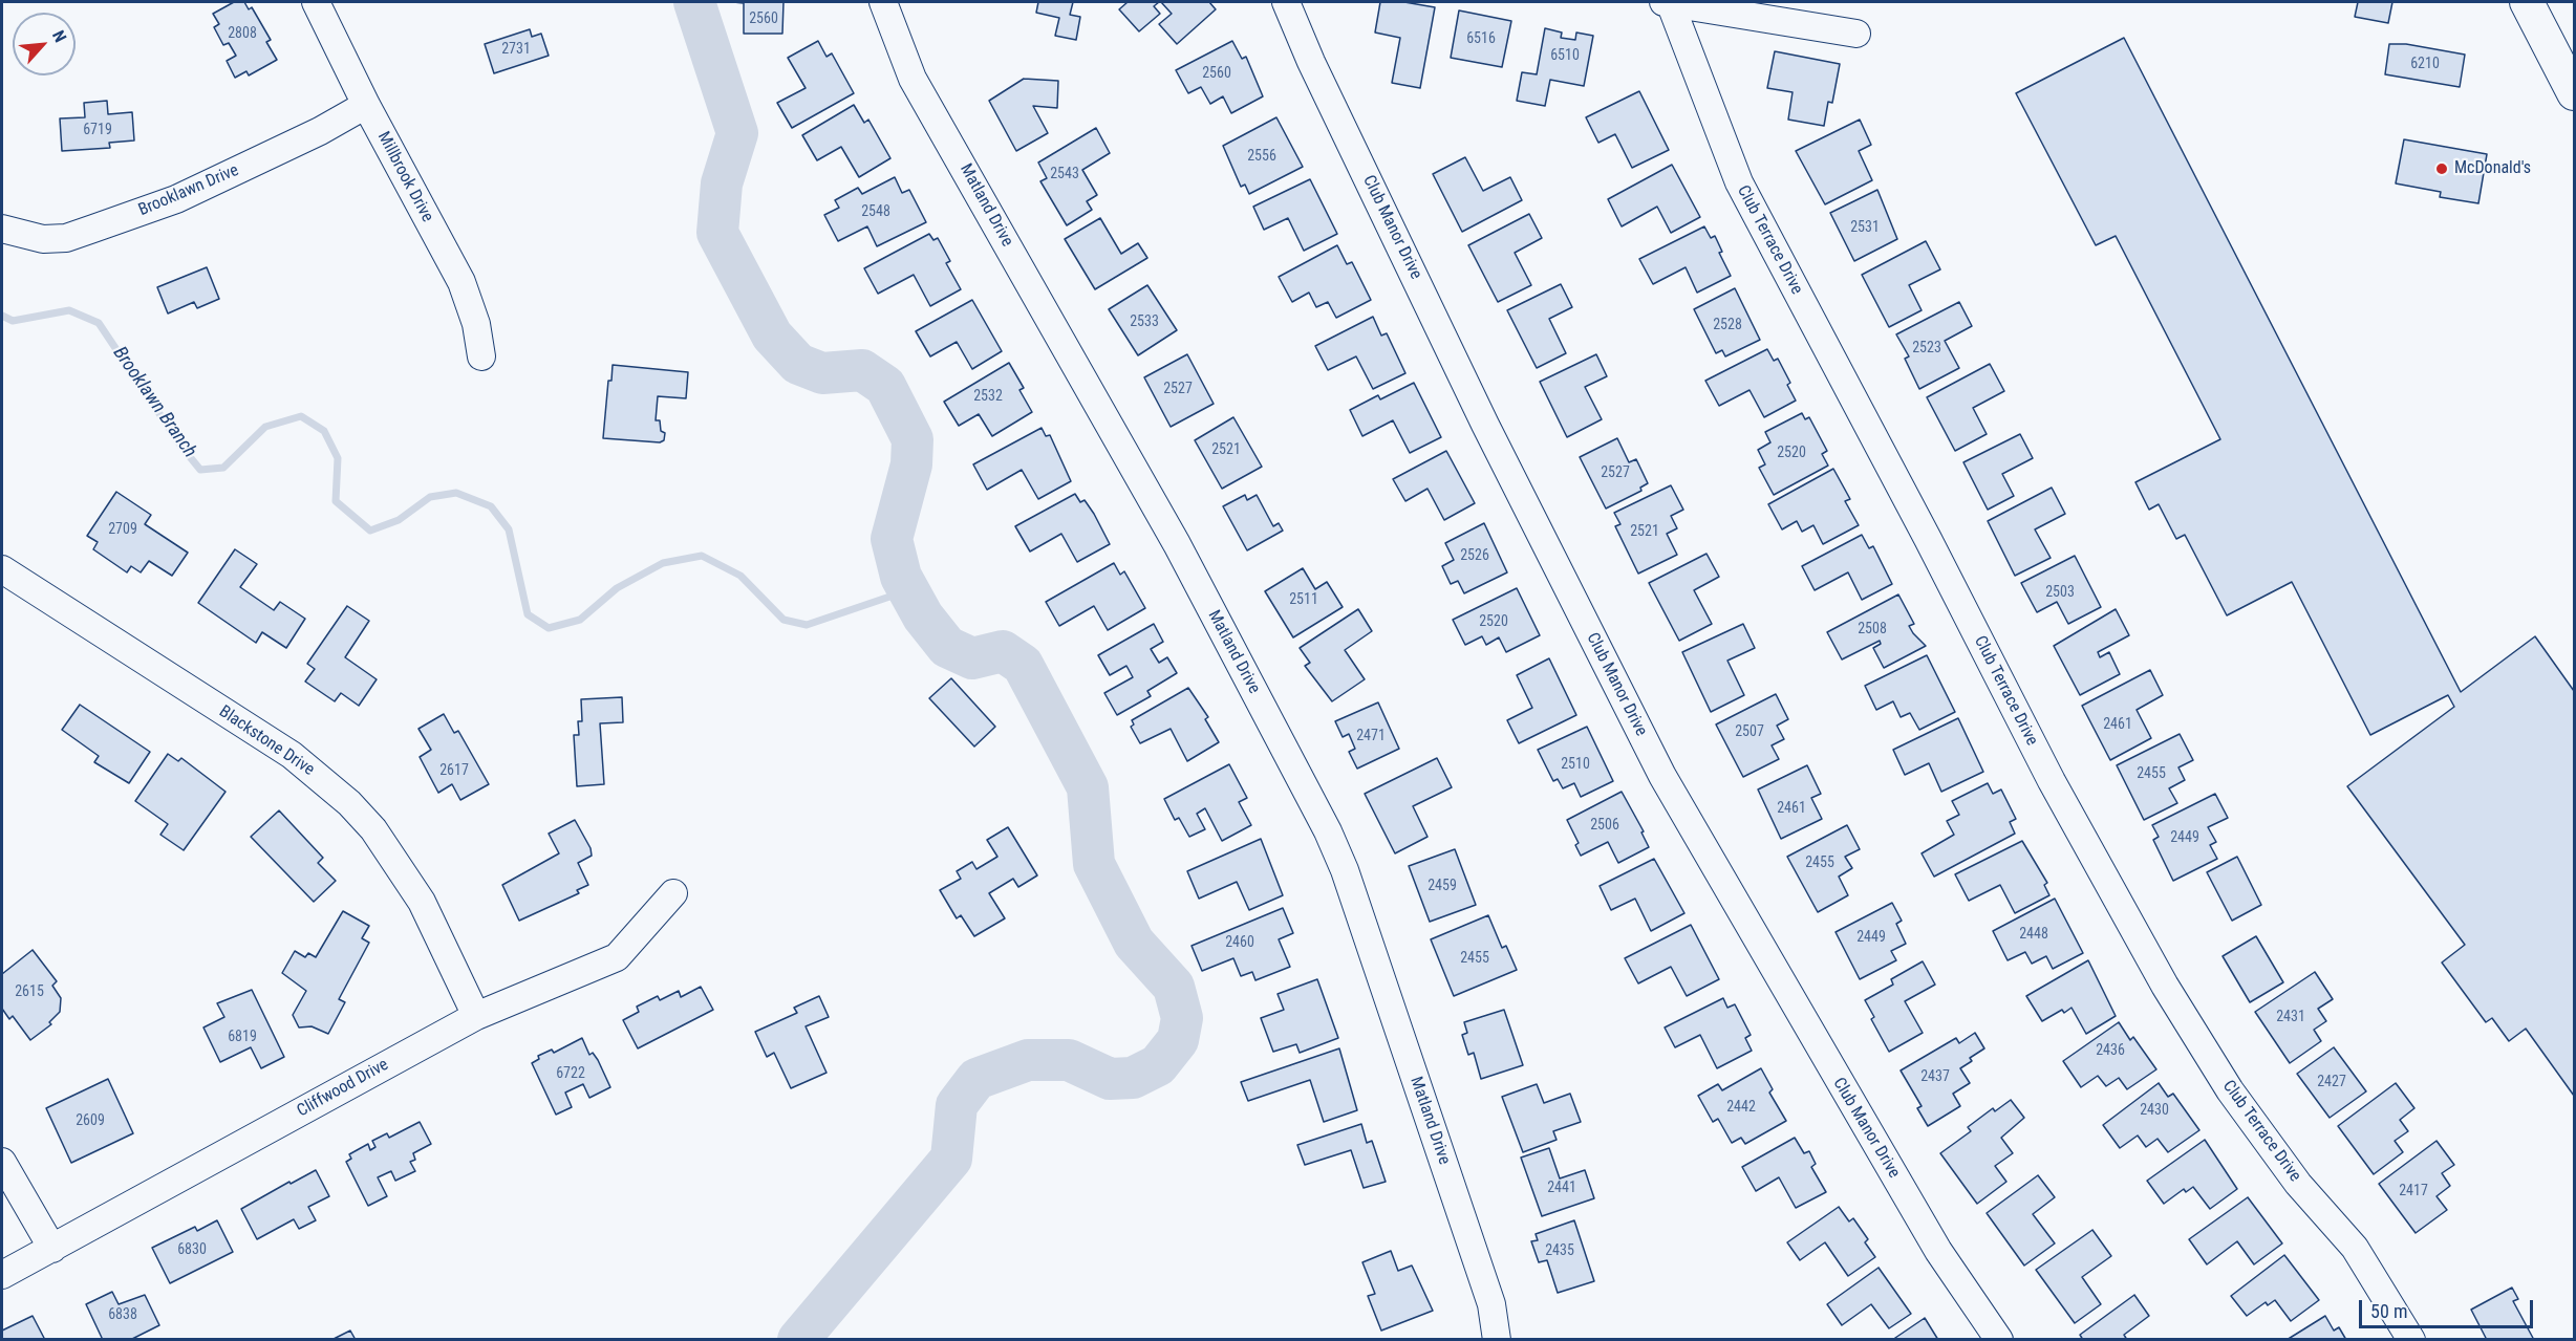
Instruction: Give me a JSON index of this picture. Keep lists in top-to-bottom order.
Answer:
{
  "streets": {
    "street": [
      "Millbrook Drive",
      "Brooklawn Drive",
      "Matland Drive",
      "Club Manor Drive",
      "Club Terrace Drive",
      "Blackstone Drive",
      "Cliffwood Drive"
    ]
  },
  "crossings": [
    ["Millbrook Drive", "Brooklawn Drive"],
    ["Blackstone Drive", "Cliffwood Drive"]
  ],
  "water": ["Brooklawn Branch"],
  "places": ["McDonald's"],
  "house_numbers": [
    "2560",
    "2808",
    "6516",
    "2731",
    "6510",
    "6210",
    "2560",
    "6719",
    "2556",
    "2543",
    "2548",
    "2531",
    "2533",
    "2528",
    "2523",
    "2527",
    "2532",
    "2521",
    "2520",
    "2527",
    "2709",
    "2521",
    "2526",
    "2503",
    "2511",
    "2520",
    "2508",
    "2461",
    "2507",
    "2471",
    "2510",
    "2617",
    "2455",
    "2461",
    "2506",
    "2449",
    "2455",
    "2459",
    "2448",
    "2449",
    "2460",
    "2455",
    "2615",
    "2431",
    "6819",
    "2436",
    "6722",
    "2437",
    "2427",
    "2442",
    "2430",
    "2609",
    "2441",
    "2417",
    "6830",
    "2435",
    "6838"
  ],
  "scale_bar": "50 m",
  "north": "top right"
}
